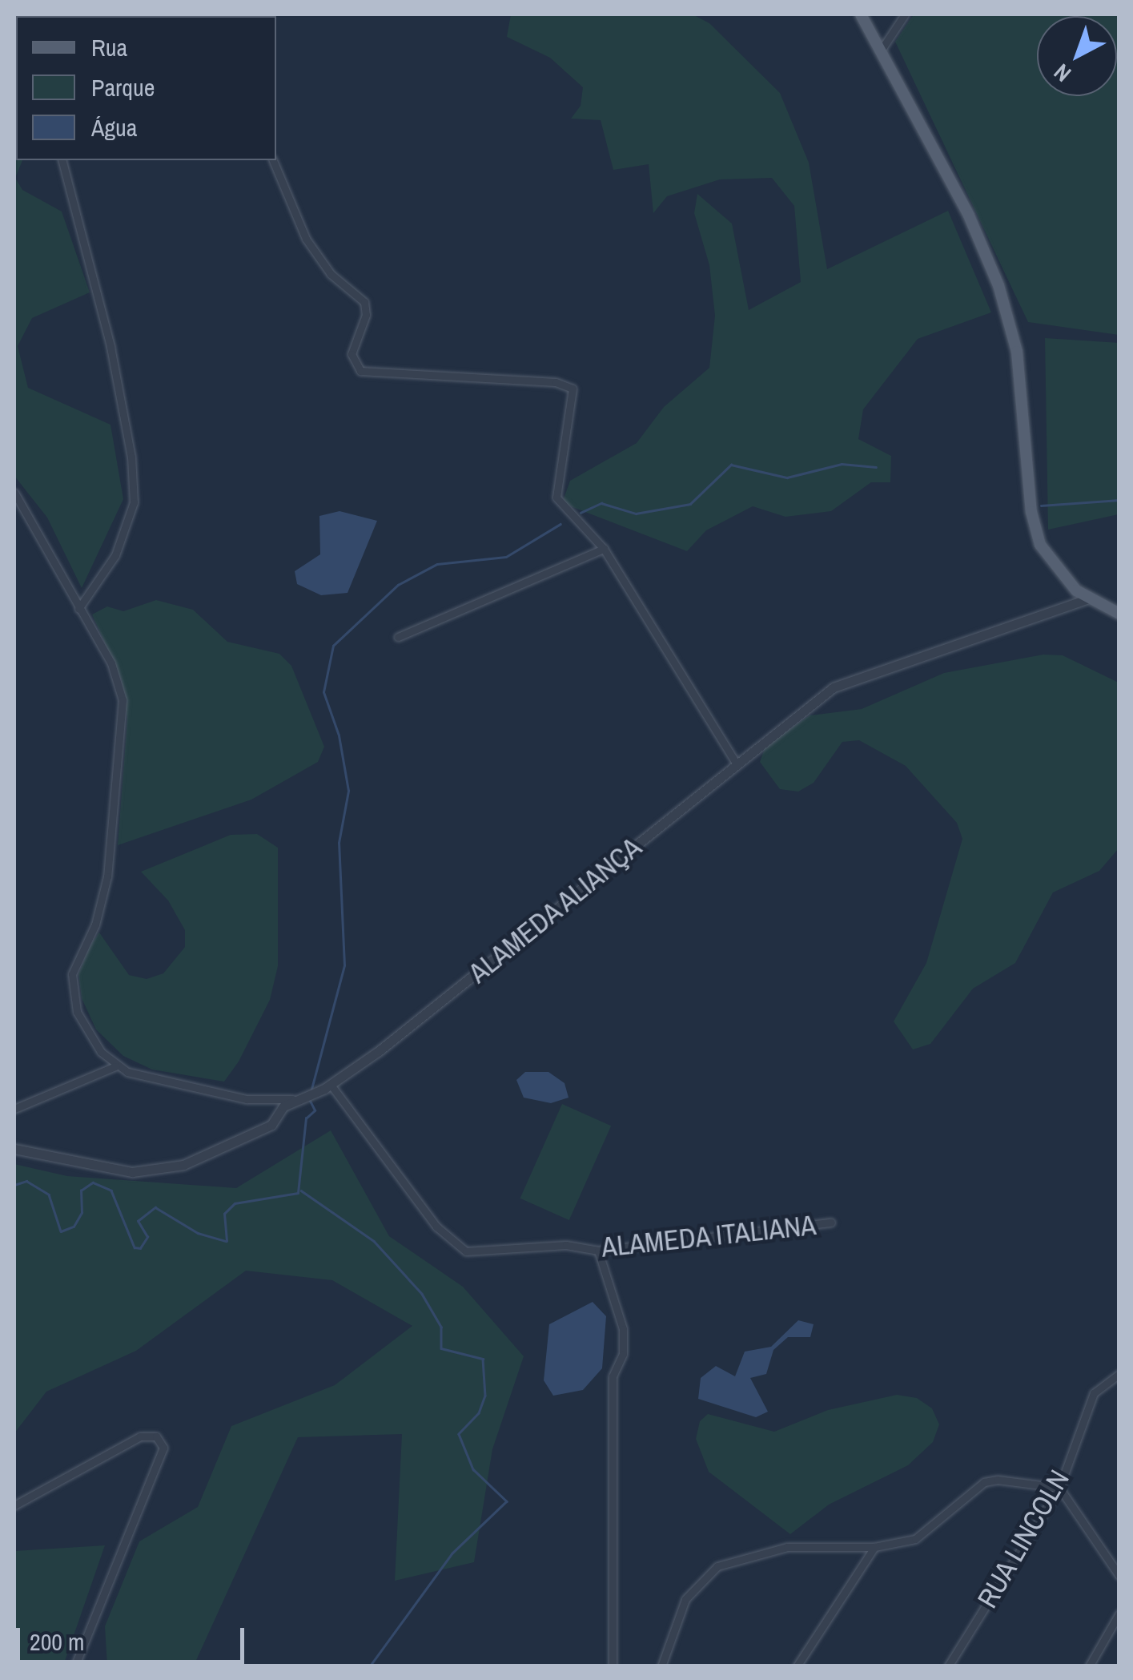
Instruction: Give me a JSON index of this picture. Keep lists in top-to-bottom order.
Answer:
{
  "streets": {
    "street": ["ALAMEDA ALIANÇA", "ALAMEDA ITALIANA", "RUA LINCOLN"]
  },
  "crossings": [
    ["ALAMEDA ALIANÇA", "ALAMEDA ITALIANA"]
  ],
  "legend": ["Rua", "Parque", "Água"],
  "scale_bar": "200 m",
  "north": "bottom left"
}
